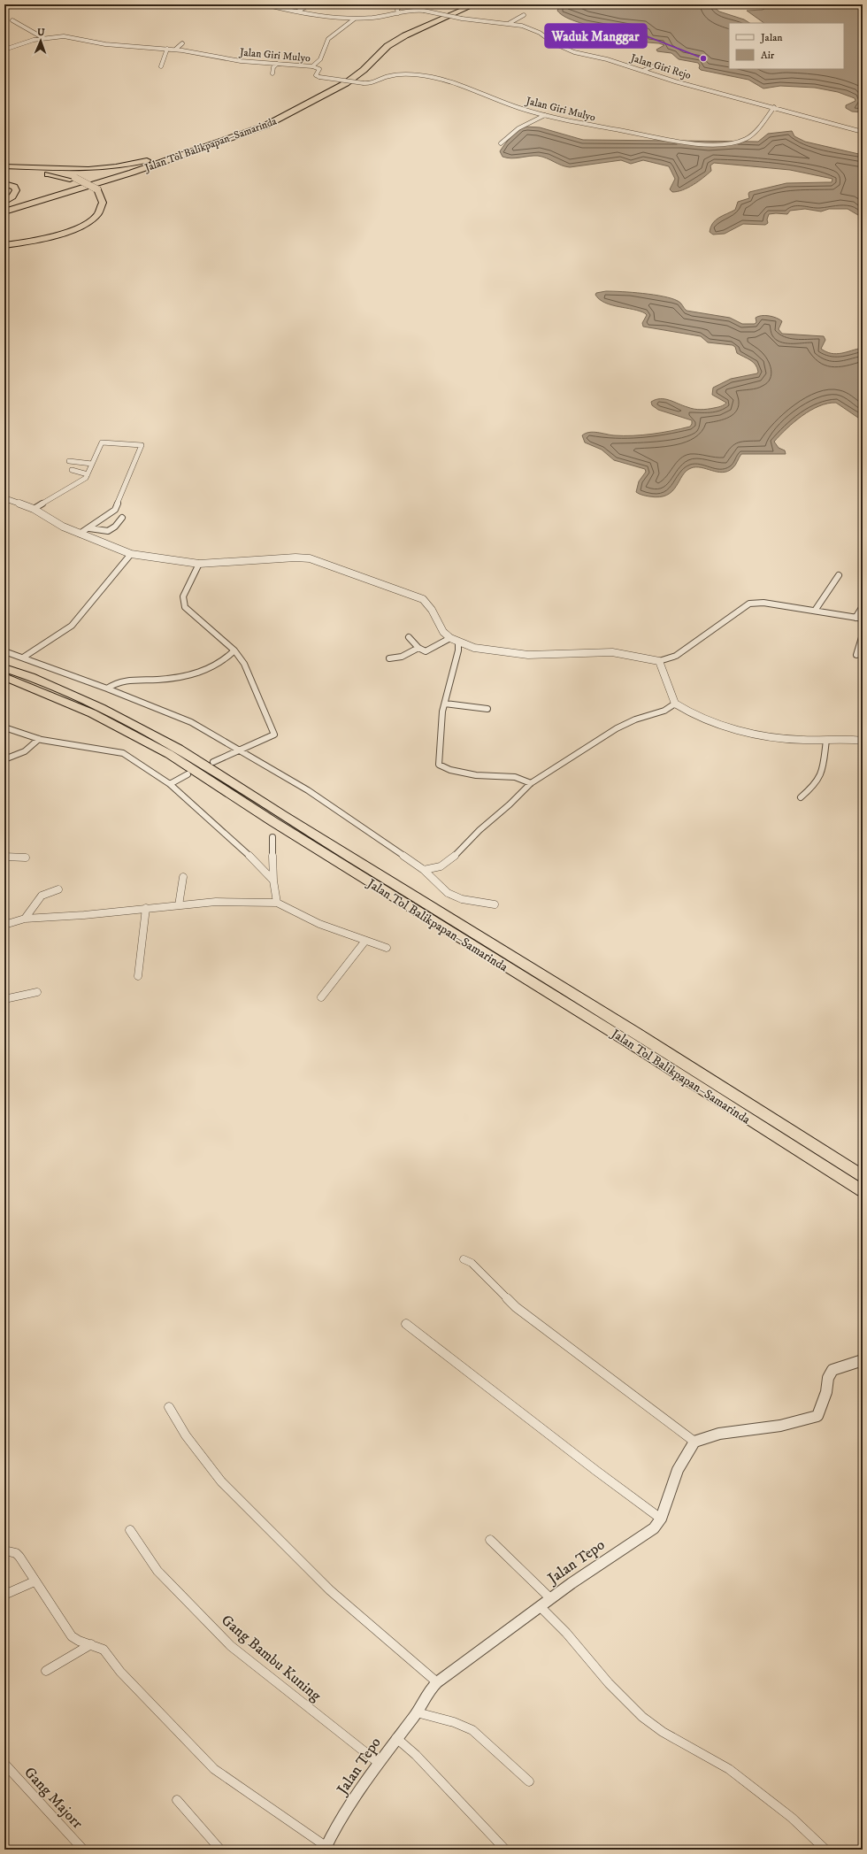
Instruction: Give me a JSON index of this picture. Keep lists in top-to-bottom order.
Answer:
{
  "streets": {
    "highway": ["Jalan Tol Balikpapan–Samarinda"],
    "street": [
      "Jalan Giri Mulyo",
      "Jalan Giri Rejo",
      "Jalan Tepo",
      "Gang Bambu Kuning",
      "Gang Majorr"
    ]
  },
  "crossings": [
    ["Jalan Giri Mulyo", "Jalan Giri Rejo"],
    ["Jalan Tepo", "Gang Bambu Kuning"]
  ],
  "places": ["Waduk Manggar"],
  "legend": ["Jalan", "Air"],
  "north": "top"
}
